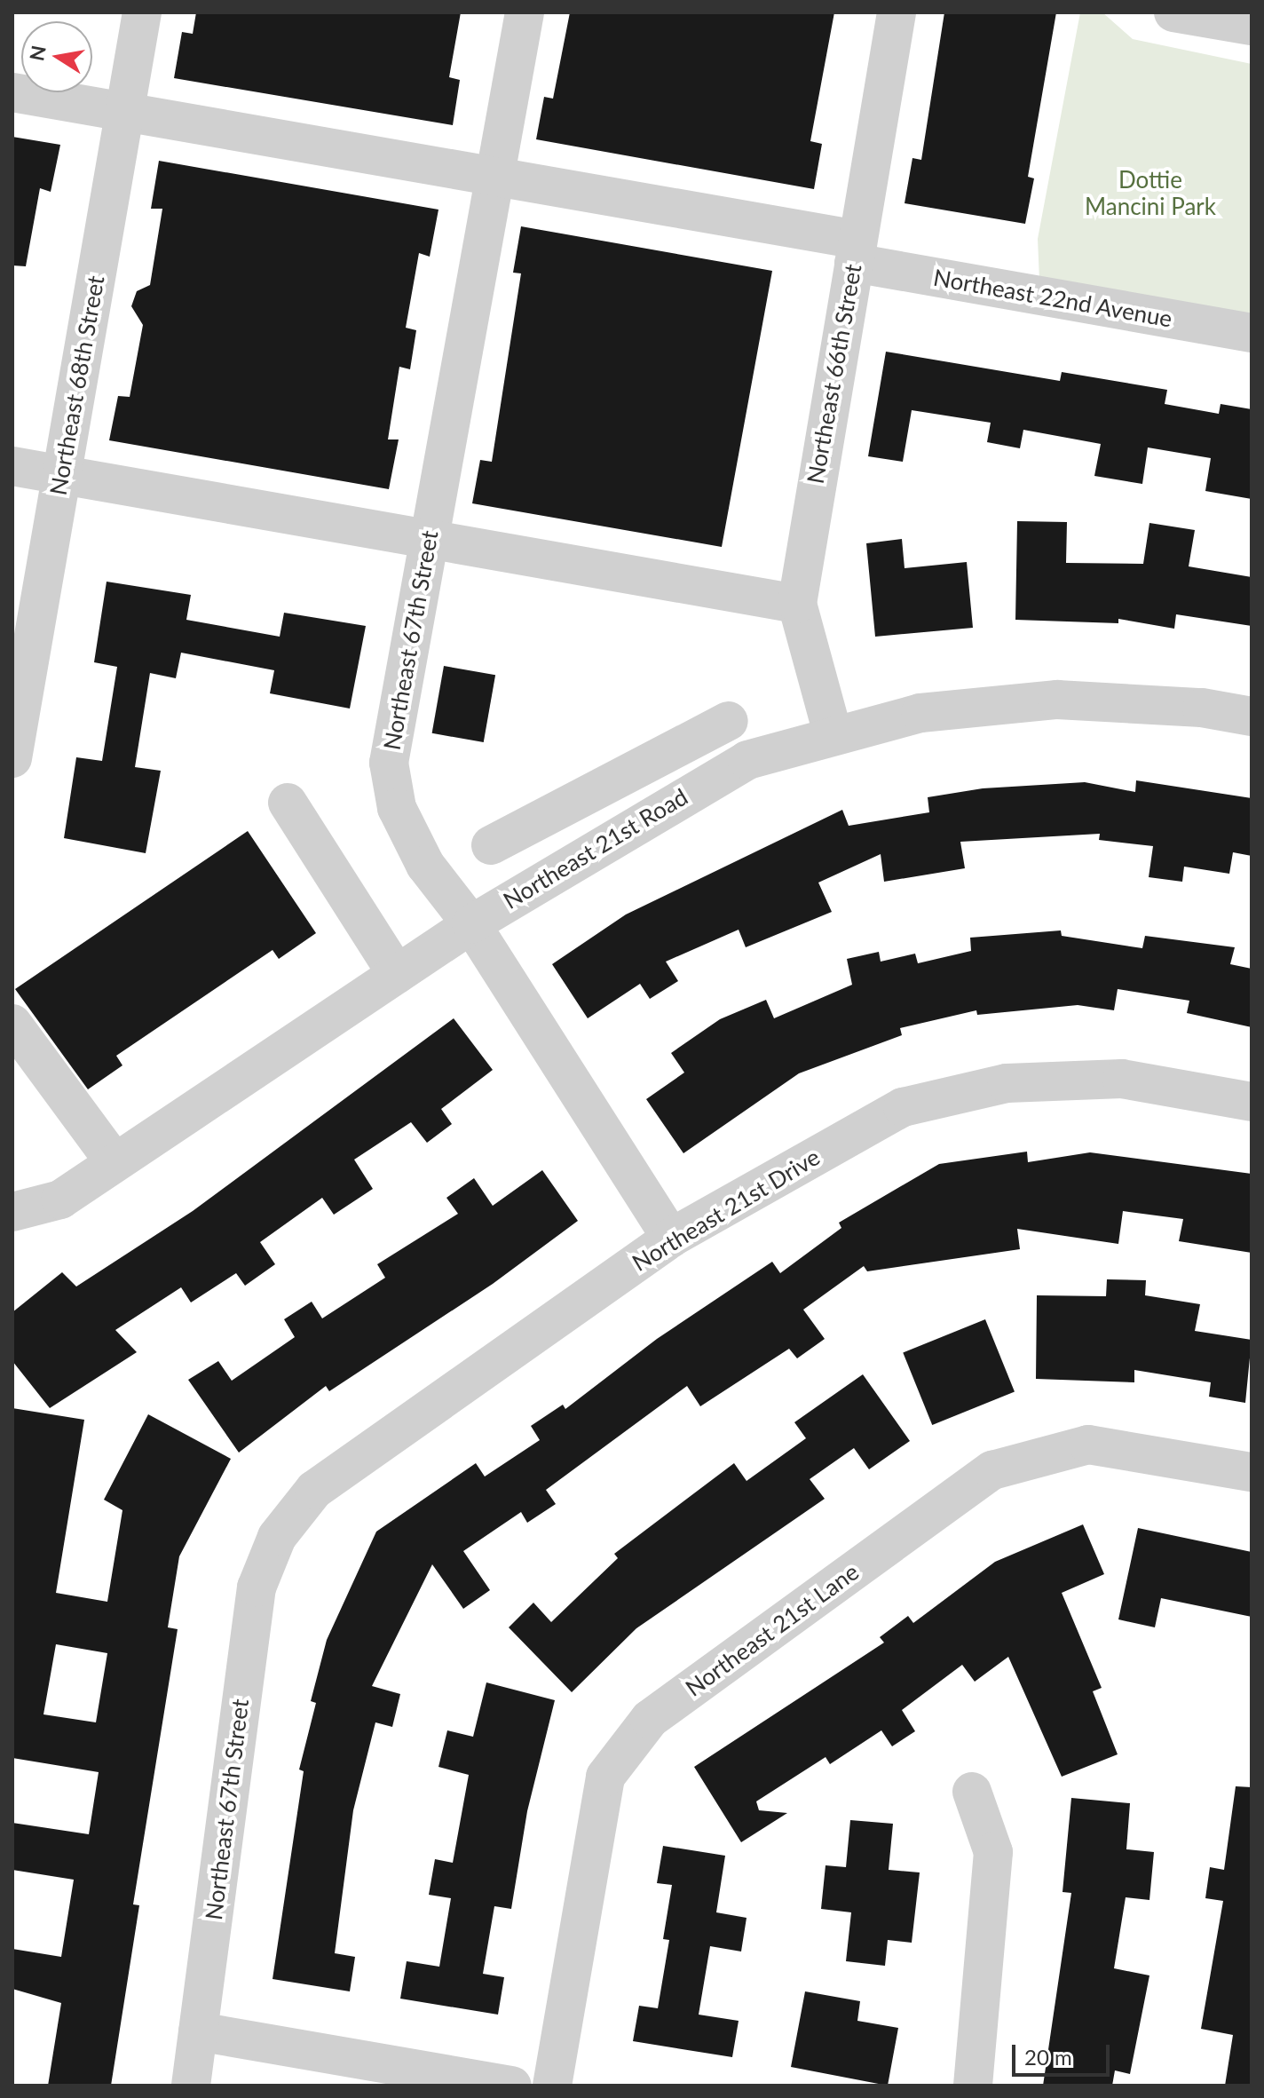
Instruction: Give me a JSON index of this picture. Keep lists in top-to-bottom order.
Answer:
{
  "streets": {
    "street": [
      "Northeast 22nd Avenue",
      "Northeast 66th Street",
      "Northeast 68th Street",
      "Northeast 67th Street",
      "Northeast 21st Road",
      "Northeast 21st Drive",
      "Northeast 21st Lane"
    ]
  },
  "crossings": [
    ["Northeast 22nd Avenue", "Northeast 66th Street"],
    ["Northeast 22nd Avenue", "Northeast 68th Street"],
    ["Northeast 22nd Avenue", "Northeast 67th Street"],
    ["Northeast 66th Street", "Northeast 21st Road"],
    ["Northeast 67th Street", "Northeast 21st Road"],
    ["Northeast 67th Street", "Northeast 21st Drive"]
  ],
  "parks": ["Dottie Mancini Park"],
  "scale_bar": "20 m",
  "north": "left"
}
